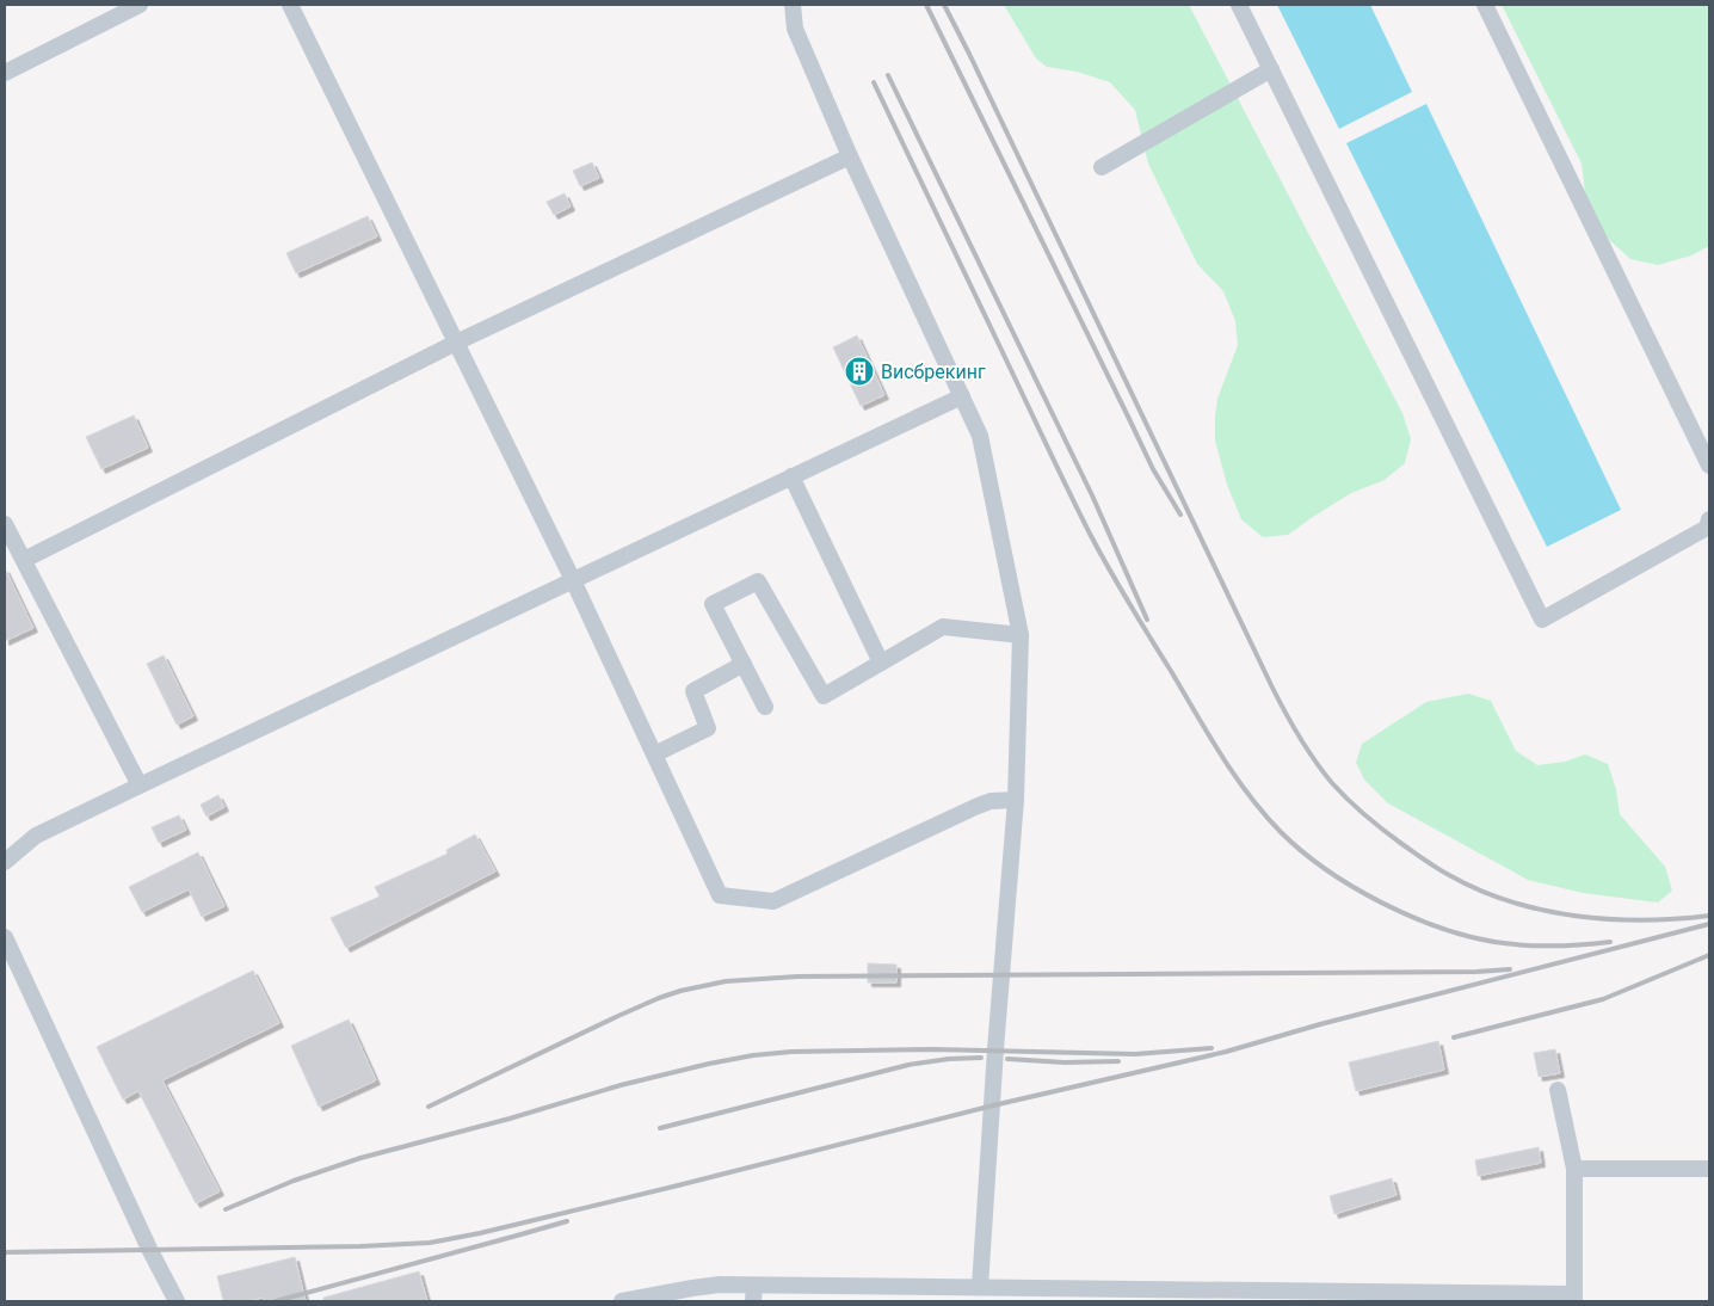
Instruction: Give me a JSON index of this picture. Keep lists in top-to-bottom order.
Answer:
{
  "places": {
    "building": ["Висбрекинг"]
  }
}
